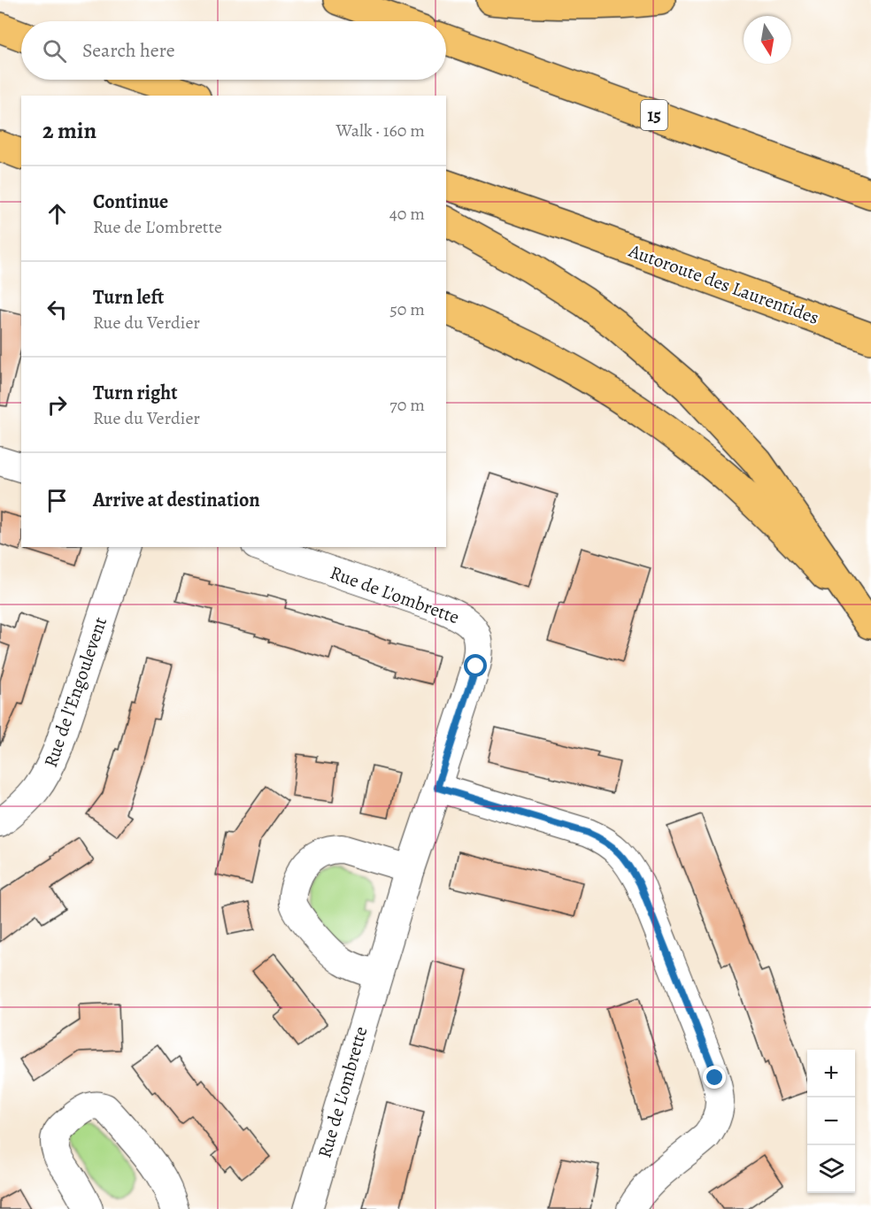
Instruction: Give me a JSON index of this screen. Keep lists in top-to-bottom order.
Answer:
{
  "streets": {
    "main road": ["15", "Autoroute des Laurentides"],
    "street": ["Rue de L'ombrette", "Rue de l'Engoulevent"]
  },
  "north": "bottom",
  "page": {
    "search": "Search here",
    "heading": ["2 min", "Walk · 160 m"],
    "list": [
      ["Continue", "Rue de L'ombrette", "40 m"],
      ["Turn left", "Rue du Verdier", "50 m"],
      ["Turn right", "Rue du Verdier", "70 m"],
      "Arrive at destination"
    ],
    "map_buttons": ["+", "−"]
  }
}
